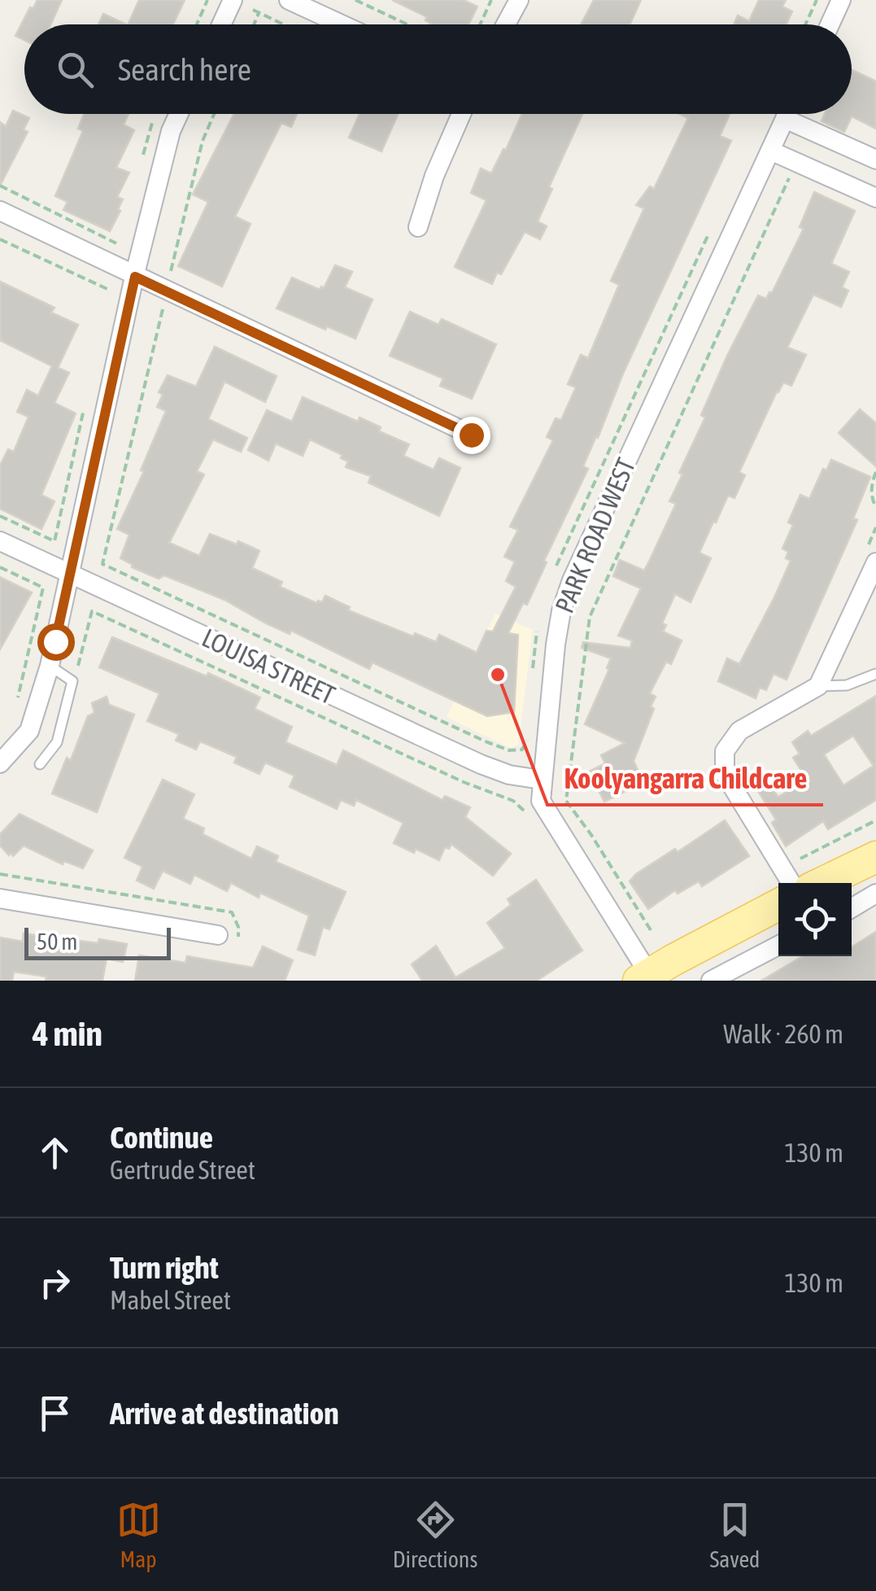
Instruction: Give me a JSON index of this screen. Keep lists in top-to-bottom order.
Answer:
{
  "streets": {
    "street": ["PARK ROAD WEST", "LOUISA STREET"]
  },
  "crossings": [
    ["PARK ROAD WEST", "LOUISA STREET"]
  ],
  "places": ["Koolyangarra Childcare"],
  "scale_bar": "50 m",
  "page": {
    "search": "Search here",
    "scale": "50 m",
    "heading": ["4 min", "Walk · 260 m"],
    "list": [
      ["Continue", "Gertrude Street", "130 m"],
      ["Turn right", "Mabel Street", "130 m"],
      "Arrive at destination"
    ],
    "nav": ["Map", "Directions", "Saved"]
  }
}
